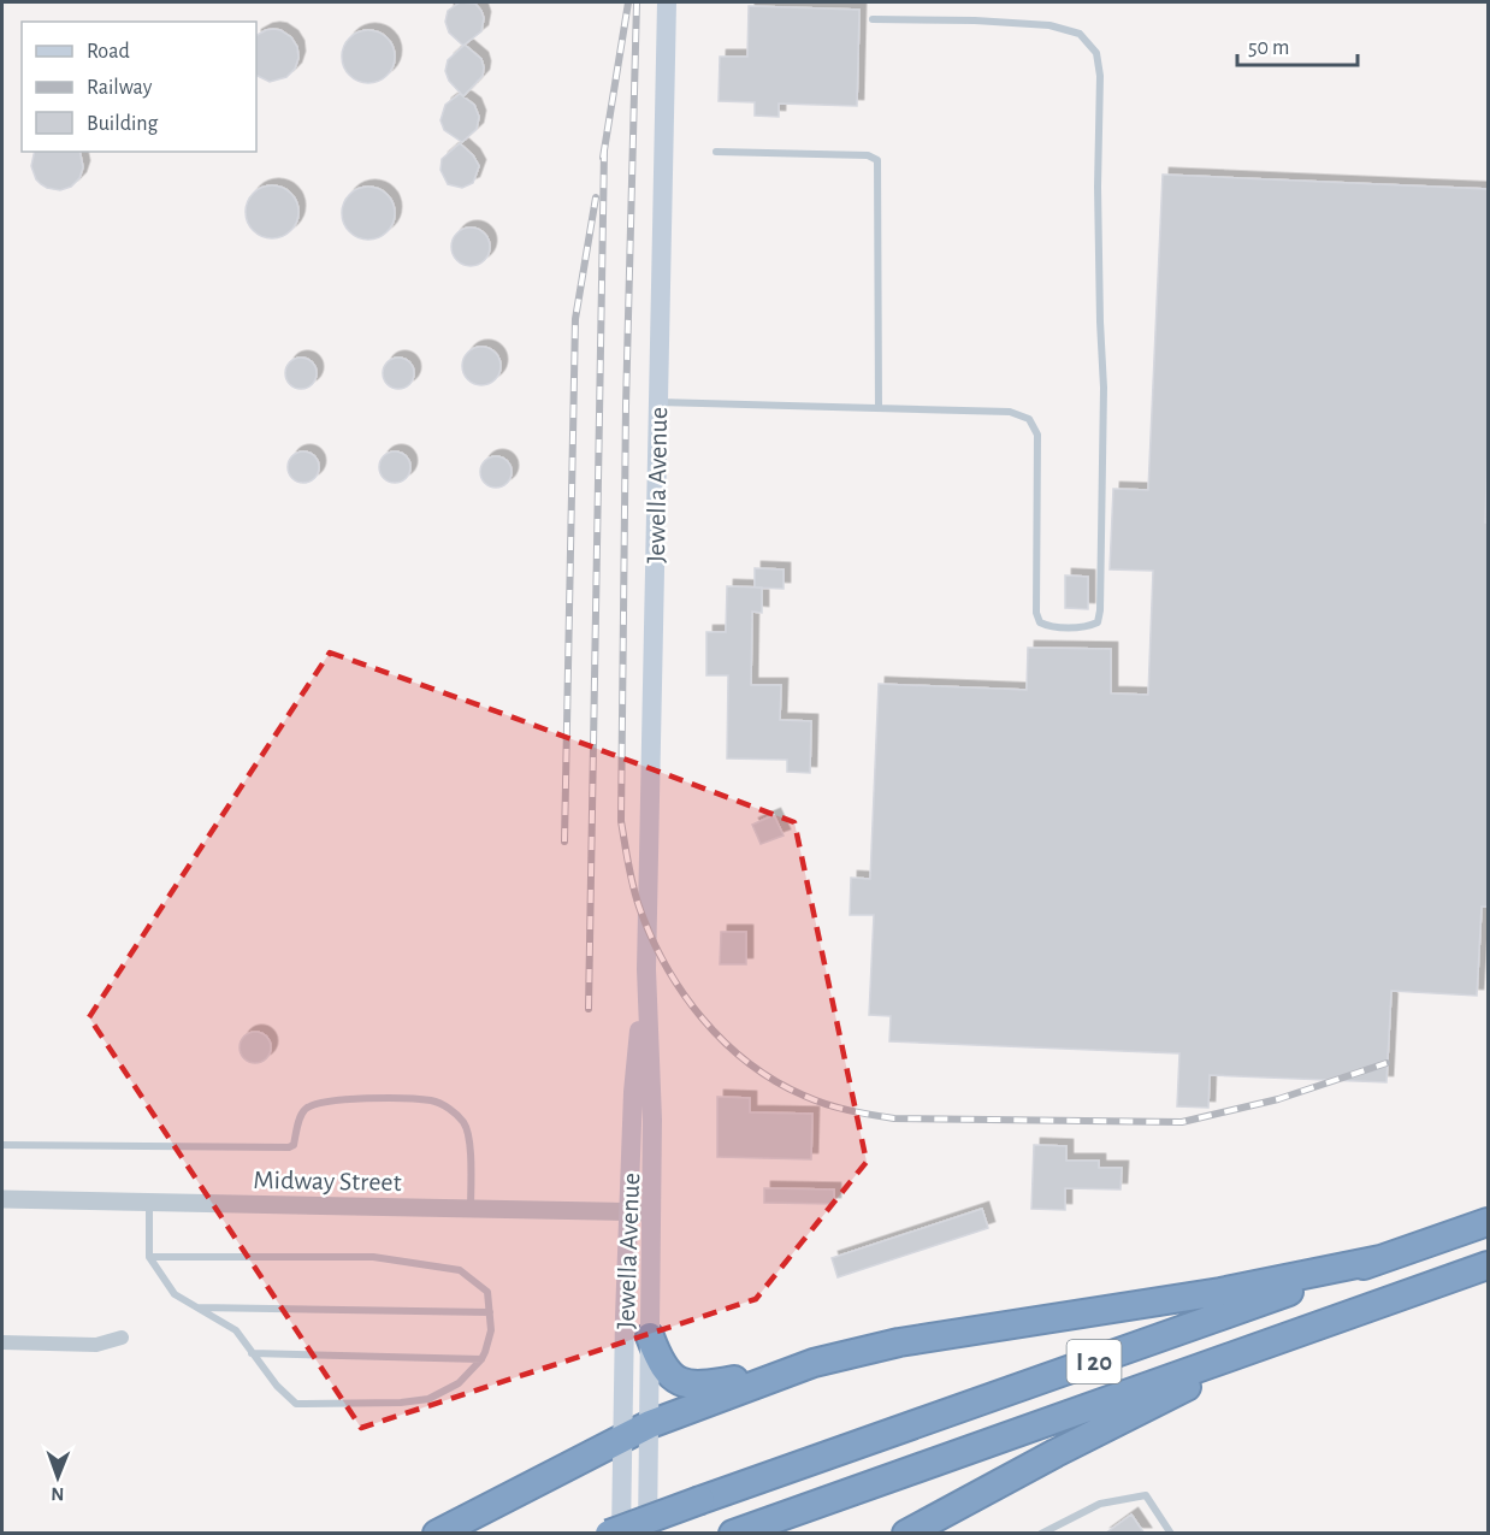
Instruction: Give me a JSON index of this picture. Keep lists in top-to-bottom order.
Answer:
{
  "streets": {
    "highway": ["I 20"],
    "main road": ["Jewella Avenue"],
    "street": ["Midway Street"]
  },
  "crossings": [
    ["Jewella Avenue", "Midway Street"]
  ],
  "legend": ["Road", "Railway", "Building"],
  "scale_bar": "50 m",
  "north": "bottom"
}
